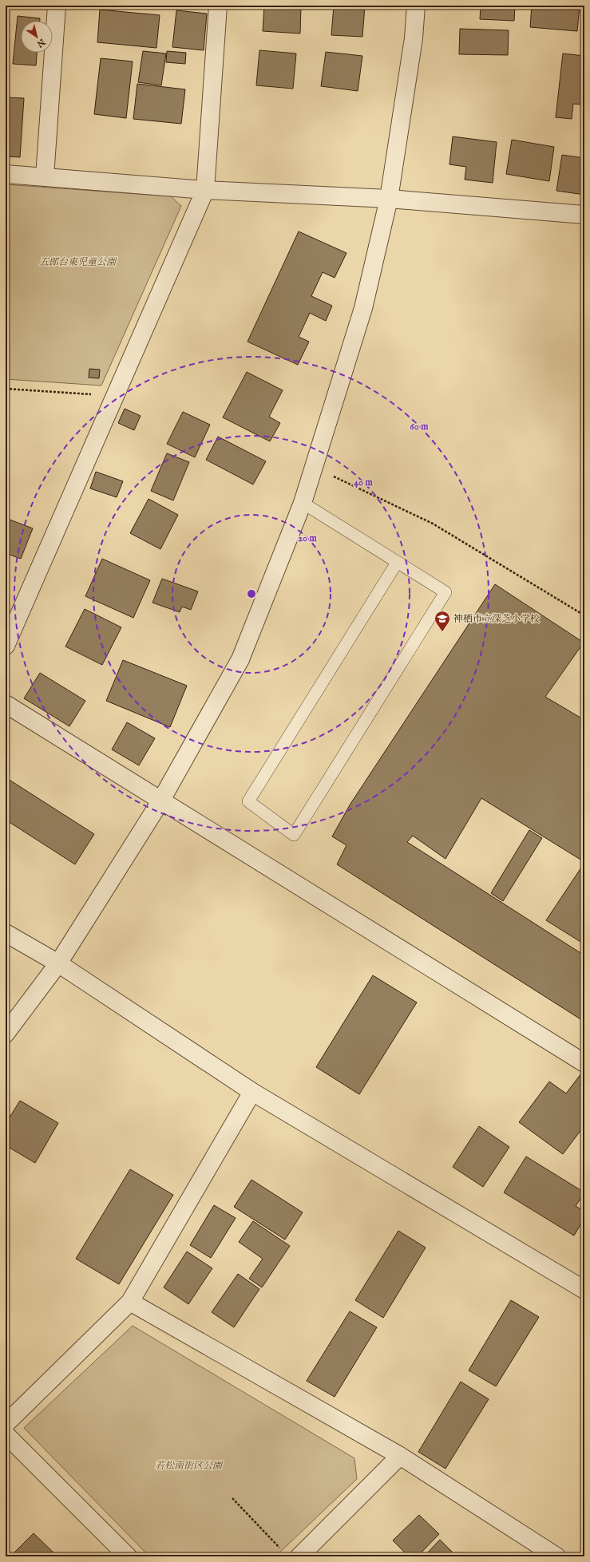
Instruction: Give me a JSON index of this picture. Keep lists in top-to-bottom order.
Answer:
{
  "parks": ["五郎台東児童公園", "若松南街区公園"],
  "places": {
    "school or university": ["神栖市立深芝小学校"]
  },
  "north": "bottom right",
  "rings": ["60 m", "40 m", "20 m"]
}
